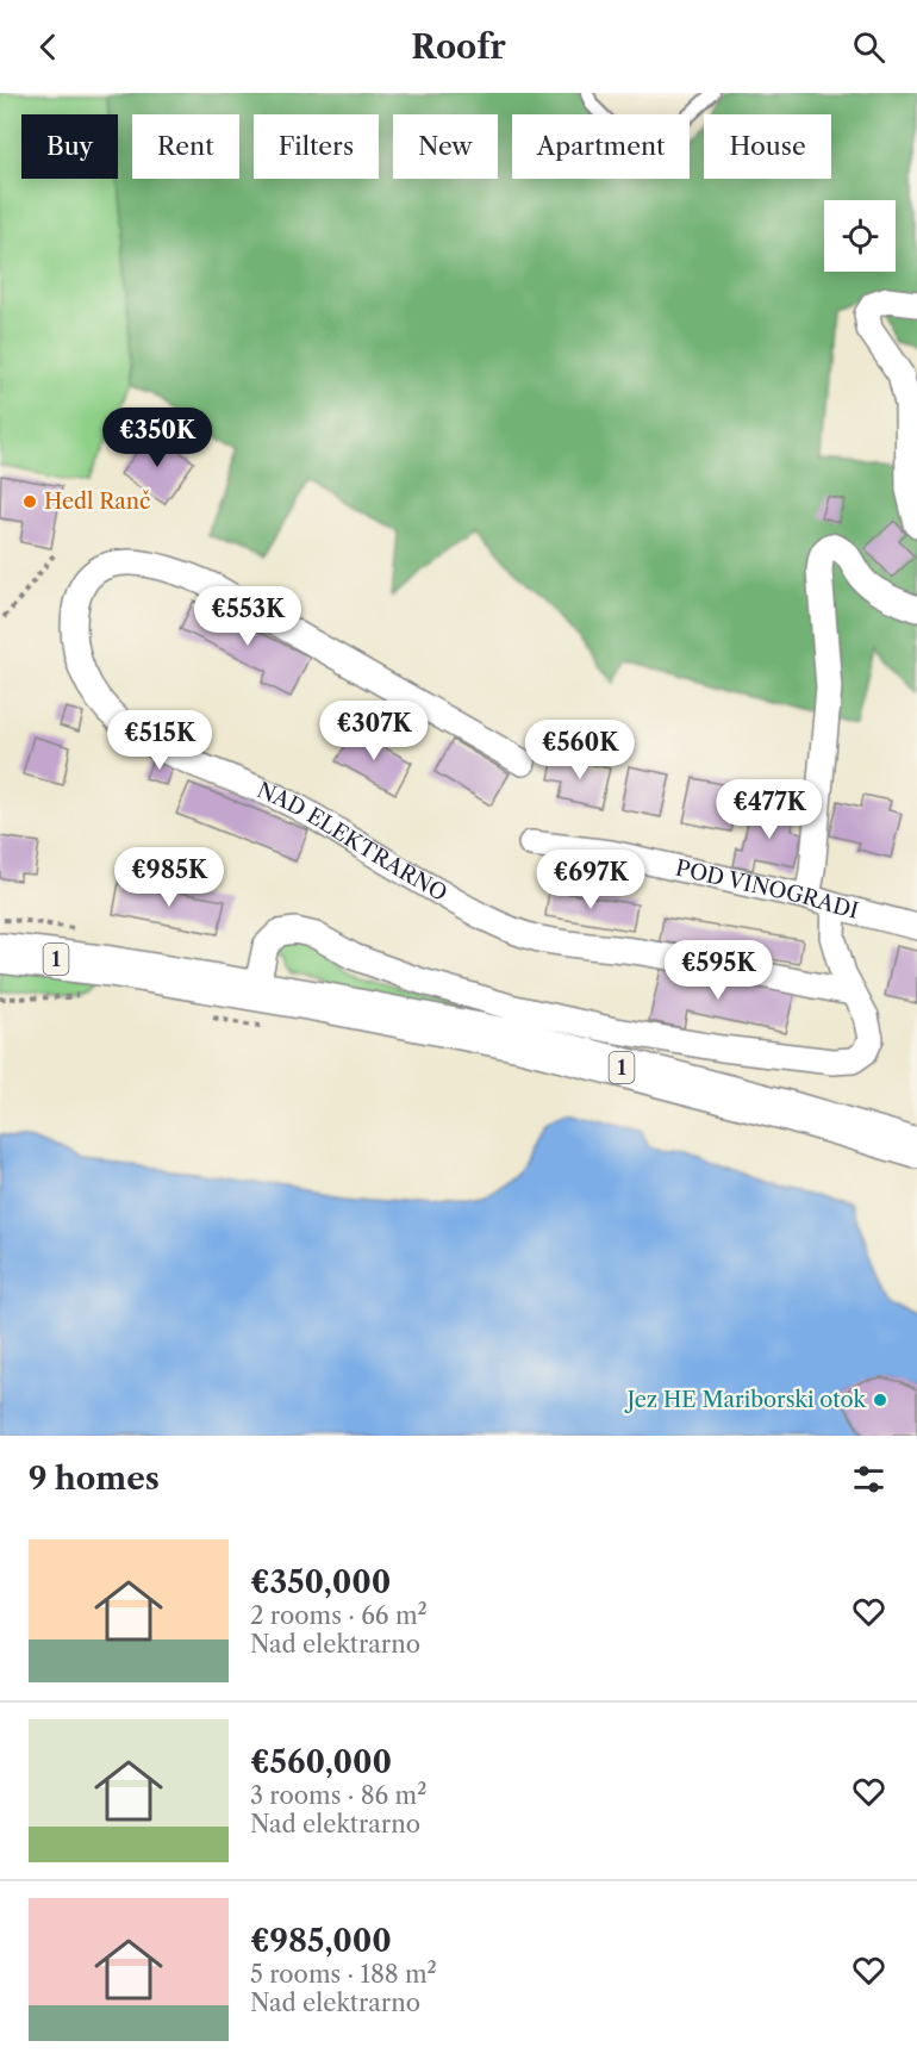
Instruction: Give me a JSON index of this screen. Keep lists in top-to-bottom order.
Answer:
{
  "streets": {
    "main road": ["1"],
    "street": ["NAD ELEKTRARNO", "POD VINOGRADI"]
  },
  "places": ["Hedl Ranč", "Jez HE Mariborski otok"],
  "page": {
    "header": "Roofr",
    "chip": [
      "Buy",
      "Rent",
      "Filters",
      "New",
      "Apartment",
      "House"
    ],
    "price": [
      "€350K",
      "€553K",
      "€307K",
      "€515K",
      "€560K",
      "€477K",
      "€985K",
      "€697K",
      "€595K"
    ],
    "heading": "9 homes",
    "list": [
      {
        "name": "€350,000",
        "note": "2 rooms · 66 m² · Nad elektrarno"
      },
      {
        "name": "€560,000",
        "note": "3 rooms · 86 m² · Nad elektrarno"
      },
      {
        "name": "€985,000",
        "note": "5 rooms · 188 m² · Nad elektrarno"
      }
    ]
  }
}
